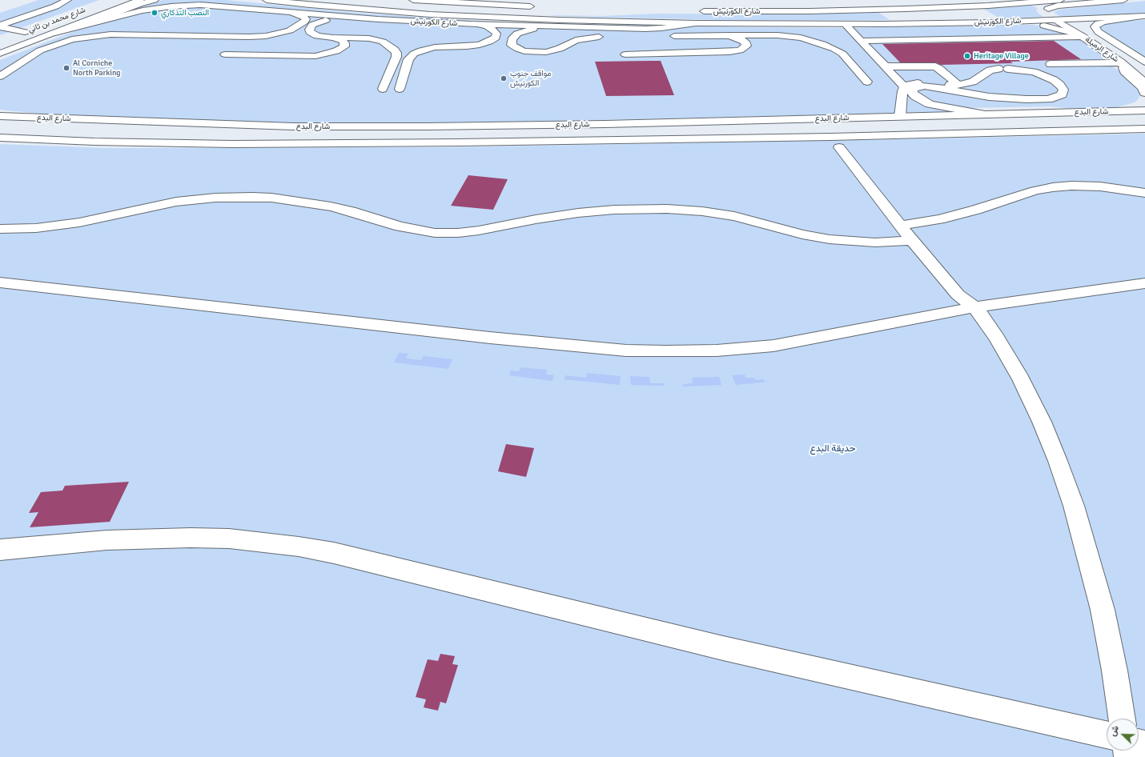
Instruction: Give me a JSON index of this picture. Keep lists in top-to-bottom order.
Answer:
{
  "streets": {
    "main road": [
      "شارع الكورنيش",
      "شارع محمد بن ثاني",
      "شارع الرميلة",
      "شارع البدع"
    ]
  },
  "crossings": [
    ["شارع الكورنيش", "شارع محمد بن ثاني"],
    ["شارع الكورنيش", "شارع الرميلة"]
  ],
  "parks": ["حديقة البدع"],
  "places": [
    "النصب التذكاري",
    "Heritage Village",
    "Al Corniche North Parking",
    "مواقف جنوب الكورنيش"
  ],
  "north": "top left"
}
